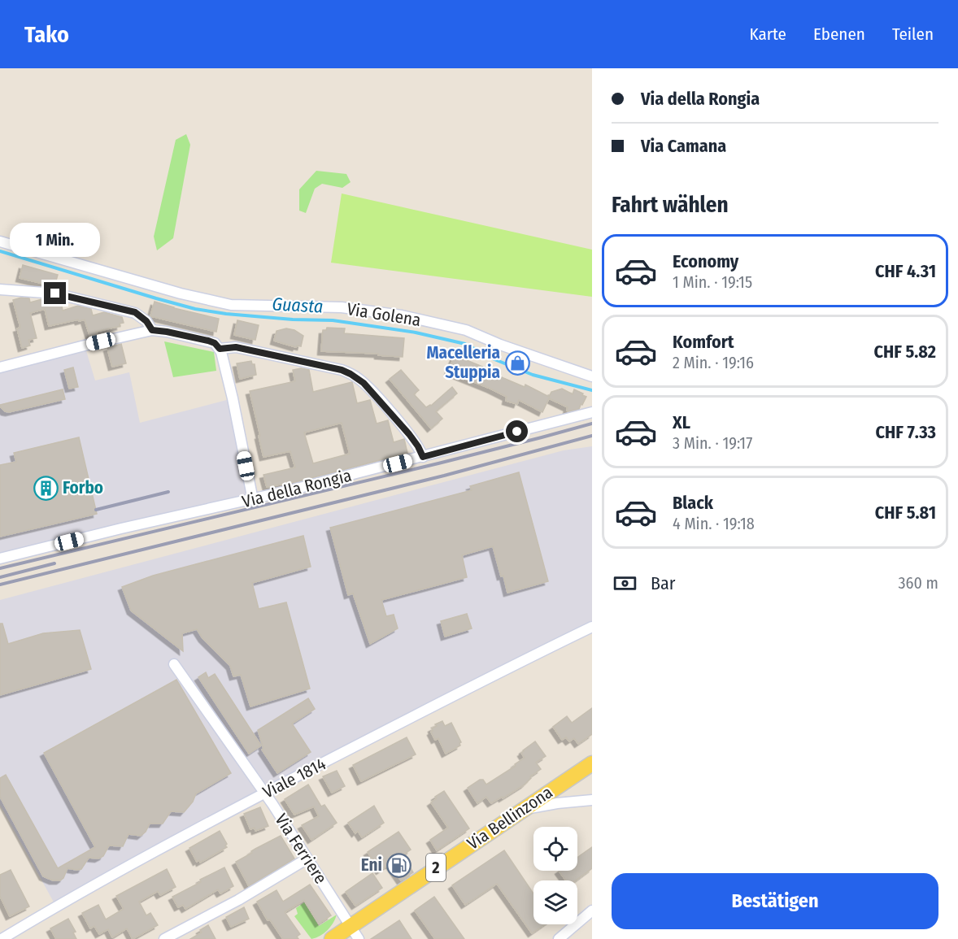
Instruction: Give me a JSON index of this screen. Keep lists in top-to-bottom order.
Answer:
{
  "streets": {
    "main road": ["Via Bellinzona", "2"],
    "street": [
      "Via Golena",
      "Via della Rongia",
      "Viale 1814",
      "Via Ferriere"
    ]
  },
  "crossings": [
    ["Viale 1814", "Via Ferriere"],
    ["Via Bellinzona", "Via Ferriere"]
  ],
  "water": ["Guasta"],
  "places": {
    "shop": ["Macelleria Stuppia"],
    "building": ["Forbo"],
    "fuel station": ["Eni"]
  },
  "page": {
    "header": "Tako",
    "nav": ["Karte", "Ebenen", "Teilen"],
    "banner": ["Via della Rongia", "Via Camana"],
    "heading": "Fahrt wählen",
    "bubble": "1 Min.",
    "list": [
      {
        "name": "Economy",
        "note": "1 Min. · 19:15",
        "value": "CHF 4.31"
      },
      {
        "name": "Komfort",
        "note": "2 Min. · 19:16",
        "value": "CHF 5.82"
      },
      {
        "name": "XL",
        "note": "3 Min. · 19:17",
        "value": "CHF 7.33"
      },
      {
        "name": "Black",
        "note": "4 Min. · 19:18",
        "value": "CHF 5.81"
      }
    ],
    "pay": ["Bar", "360 m"],
    "buttons": "Bestätigen"
  }
}
